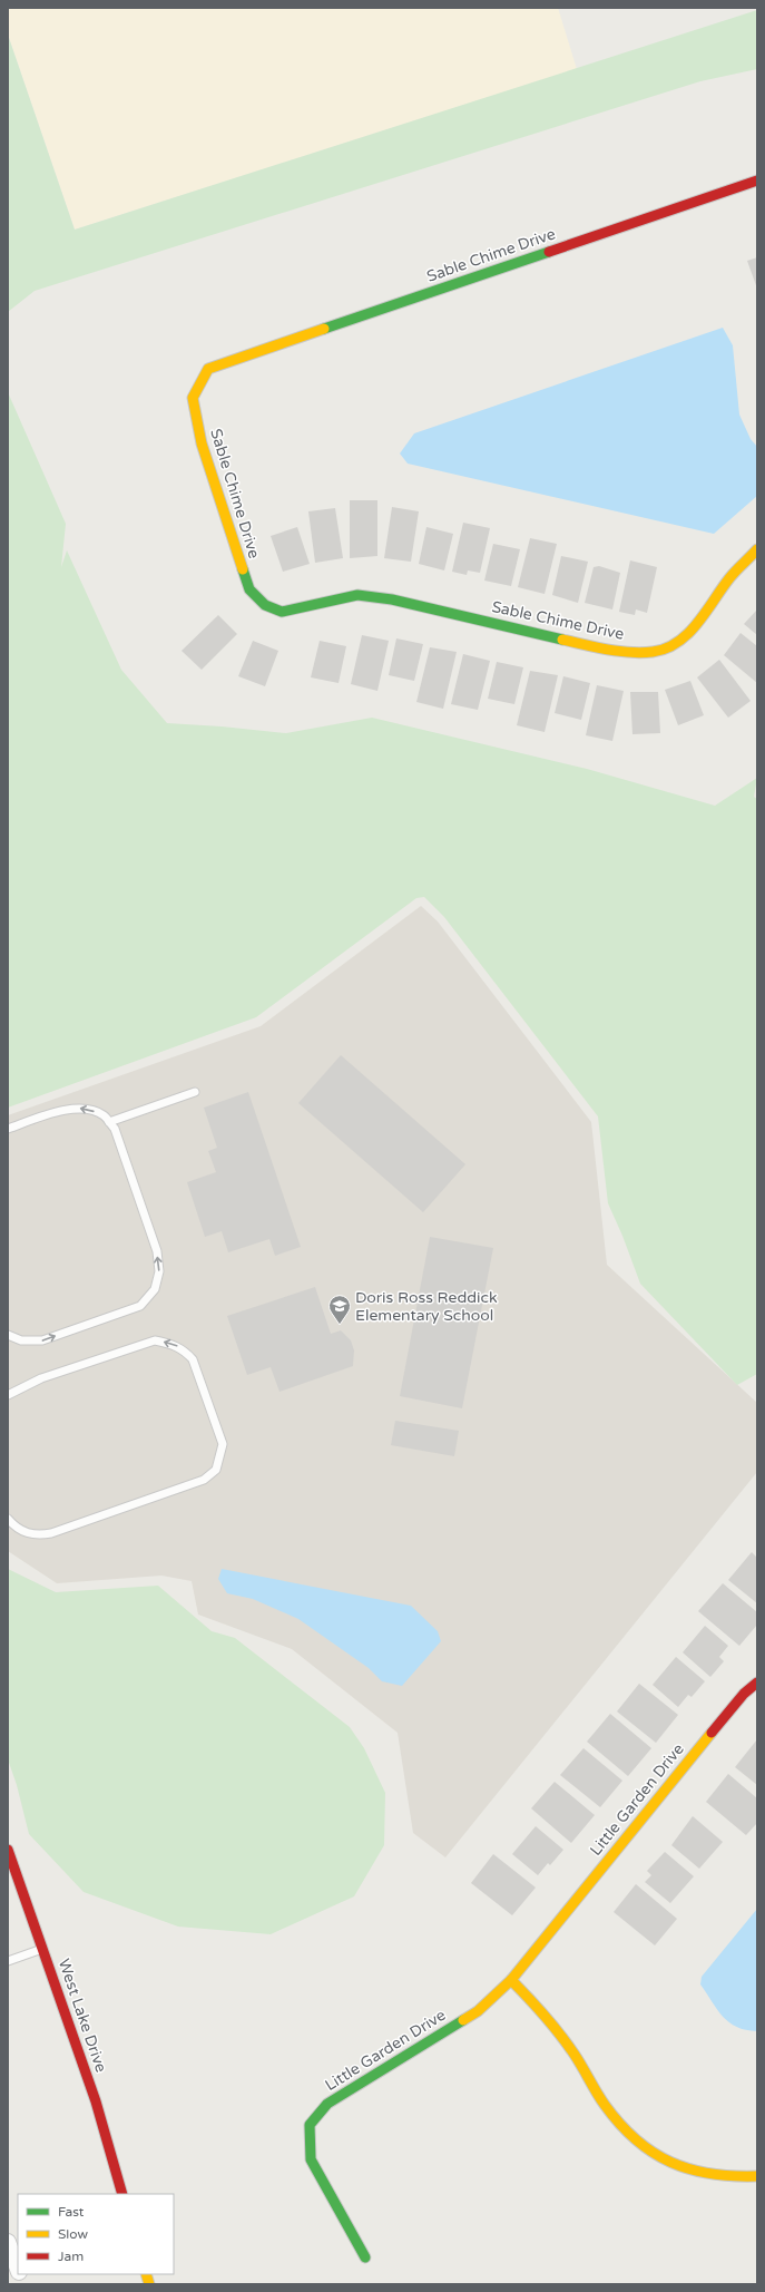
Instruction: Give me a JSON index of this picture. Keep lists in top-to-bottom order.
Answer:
{
  "streets": {
    "street": ["Sable Chime Drive", "Little Garden Drive", "West Lake Drive"]
  },
  "places": {
    "school or university": ["Doris Ross Reddick Elementary School"]
  },
  "legend": ["Fast", "Slow", "Jam"]
}
